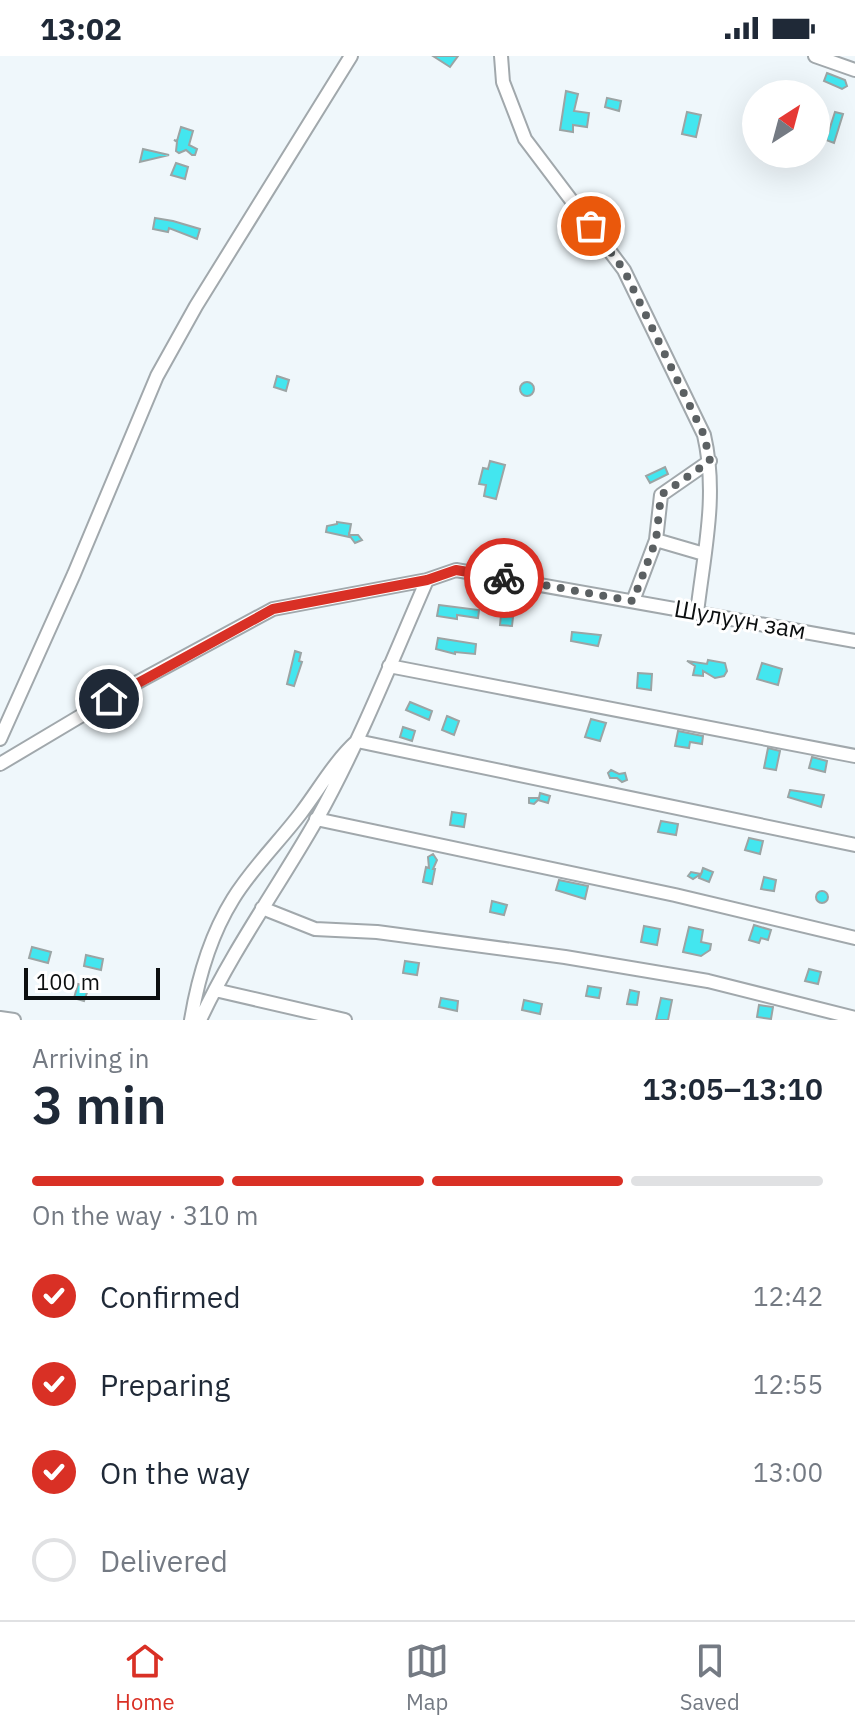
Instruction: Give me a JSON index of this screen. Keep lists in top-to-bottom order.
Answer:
{
  "streets": {
    "street": ["Шулуун зам"]
  },
  "scale_bar": "100 m",
  "north": "top right",
  "page": {
    "status": "13:02",
    "scale": "100 m",
    "heading": ["3 min", "Arriving in", "13:05–13:10"],
    "bar": "On the way · 310 m",
    "list": [
      ["Confirmed", "12:42"],
      ["Preparing", "12:55"],
      ["On the way", "13:00"],
      "Delivered"
    ],
    "tabs": ["Home", "Map", "Saved"]
  }
}
